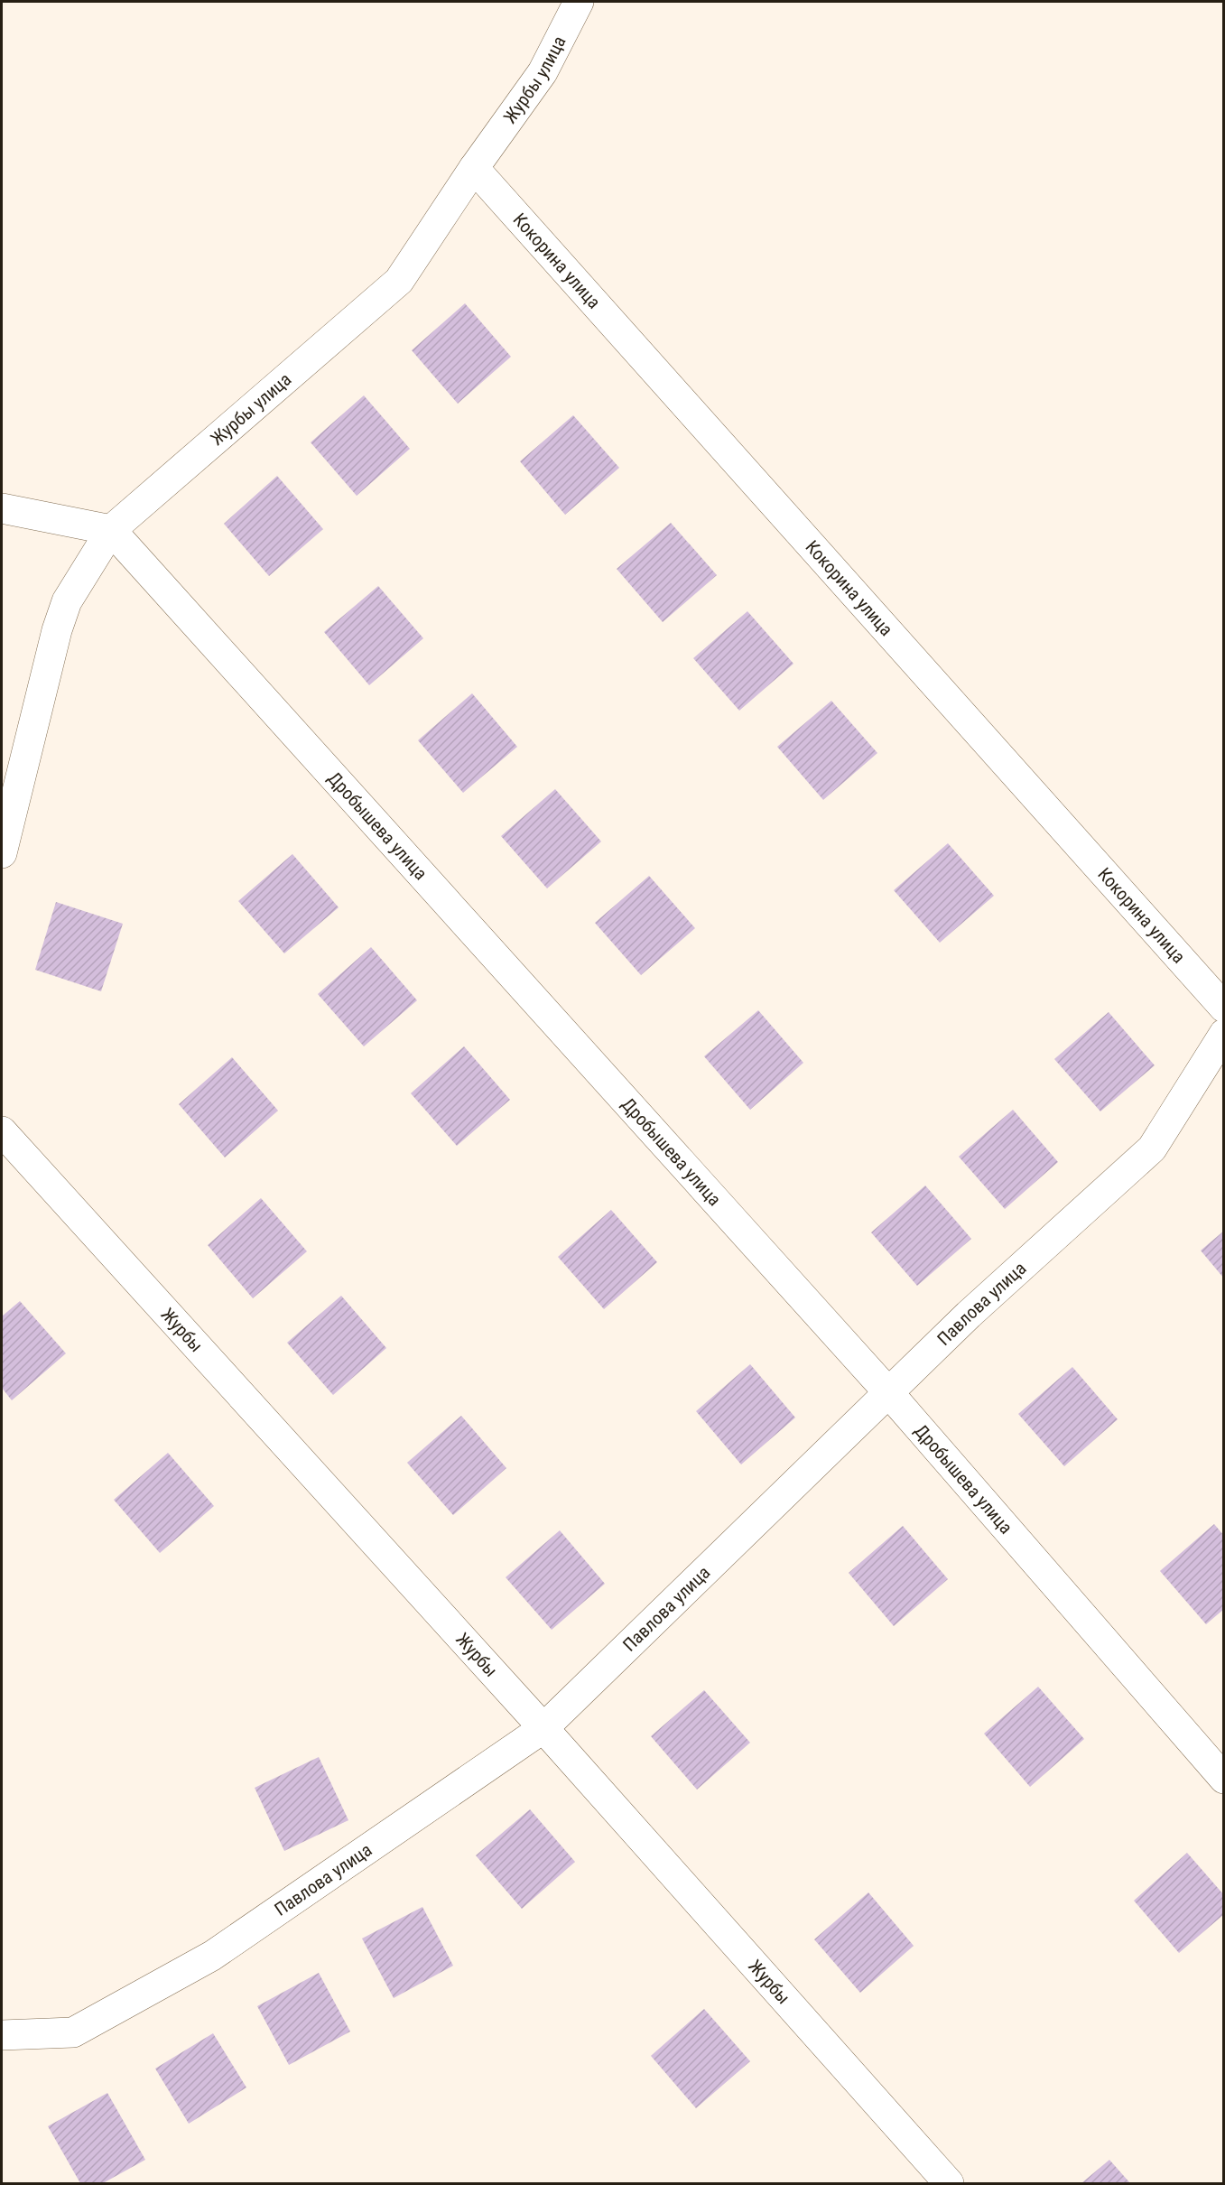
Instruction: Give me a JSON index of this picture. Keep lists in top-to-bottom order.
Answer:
{
  "streets": {
    "street": [
      "Журбы улица",
      "Кокорина улица",
      "Дробышева улица",
      "Павлова улица",
      "Журбы"
    ]
  },
  "crossings": [
    ["Журбы улица", "Кокорина улица"],
    ["Журбы улица", "Дробышева улица"],
    ["Дробышева улица", "Павлова улица"],
    ["Павлова улица", "Журбы"]
  ]
}
